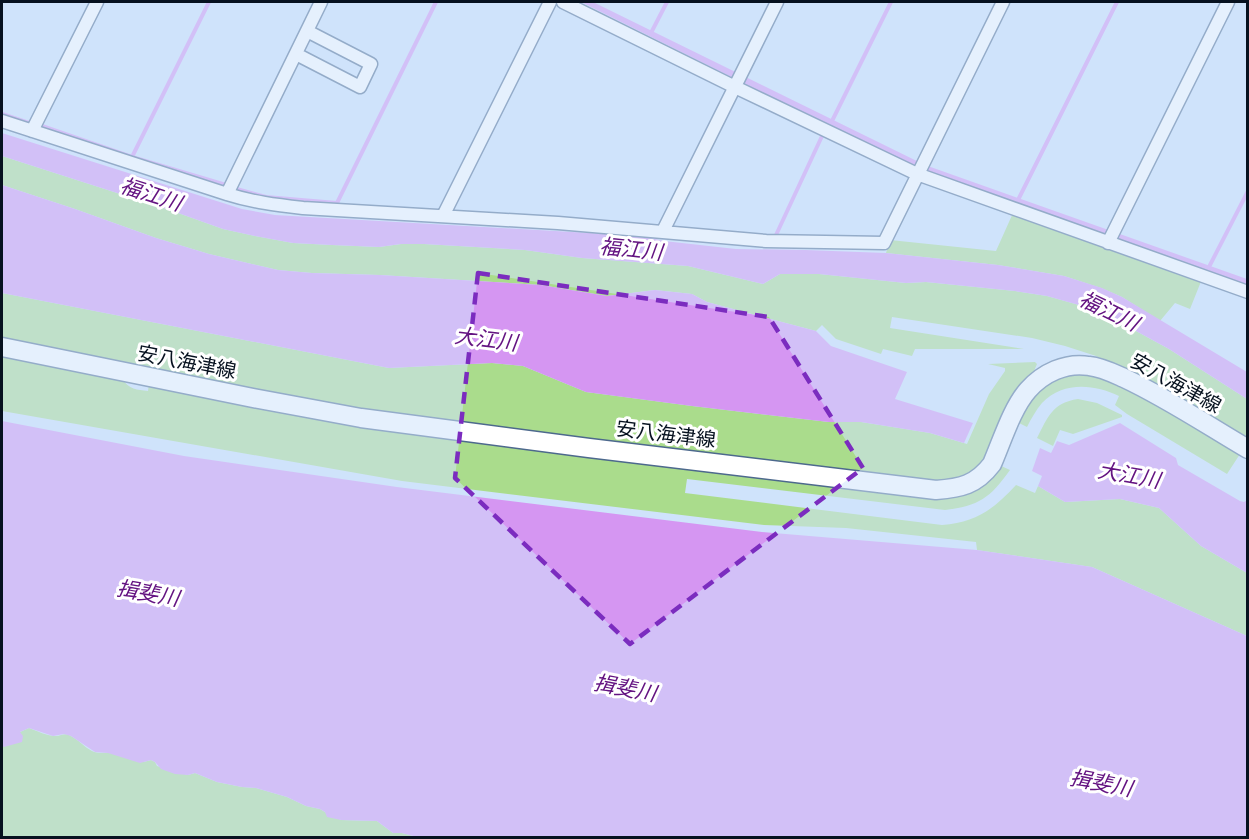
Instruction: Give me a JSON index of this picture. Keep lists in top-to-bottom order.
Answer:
{
  "streets": {
    "main road": ["安八海津線"]
  },
  "water": ["福江川", "大江川", "揖斐川"]
}
